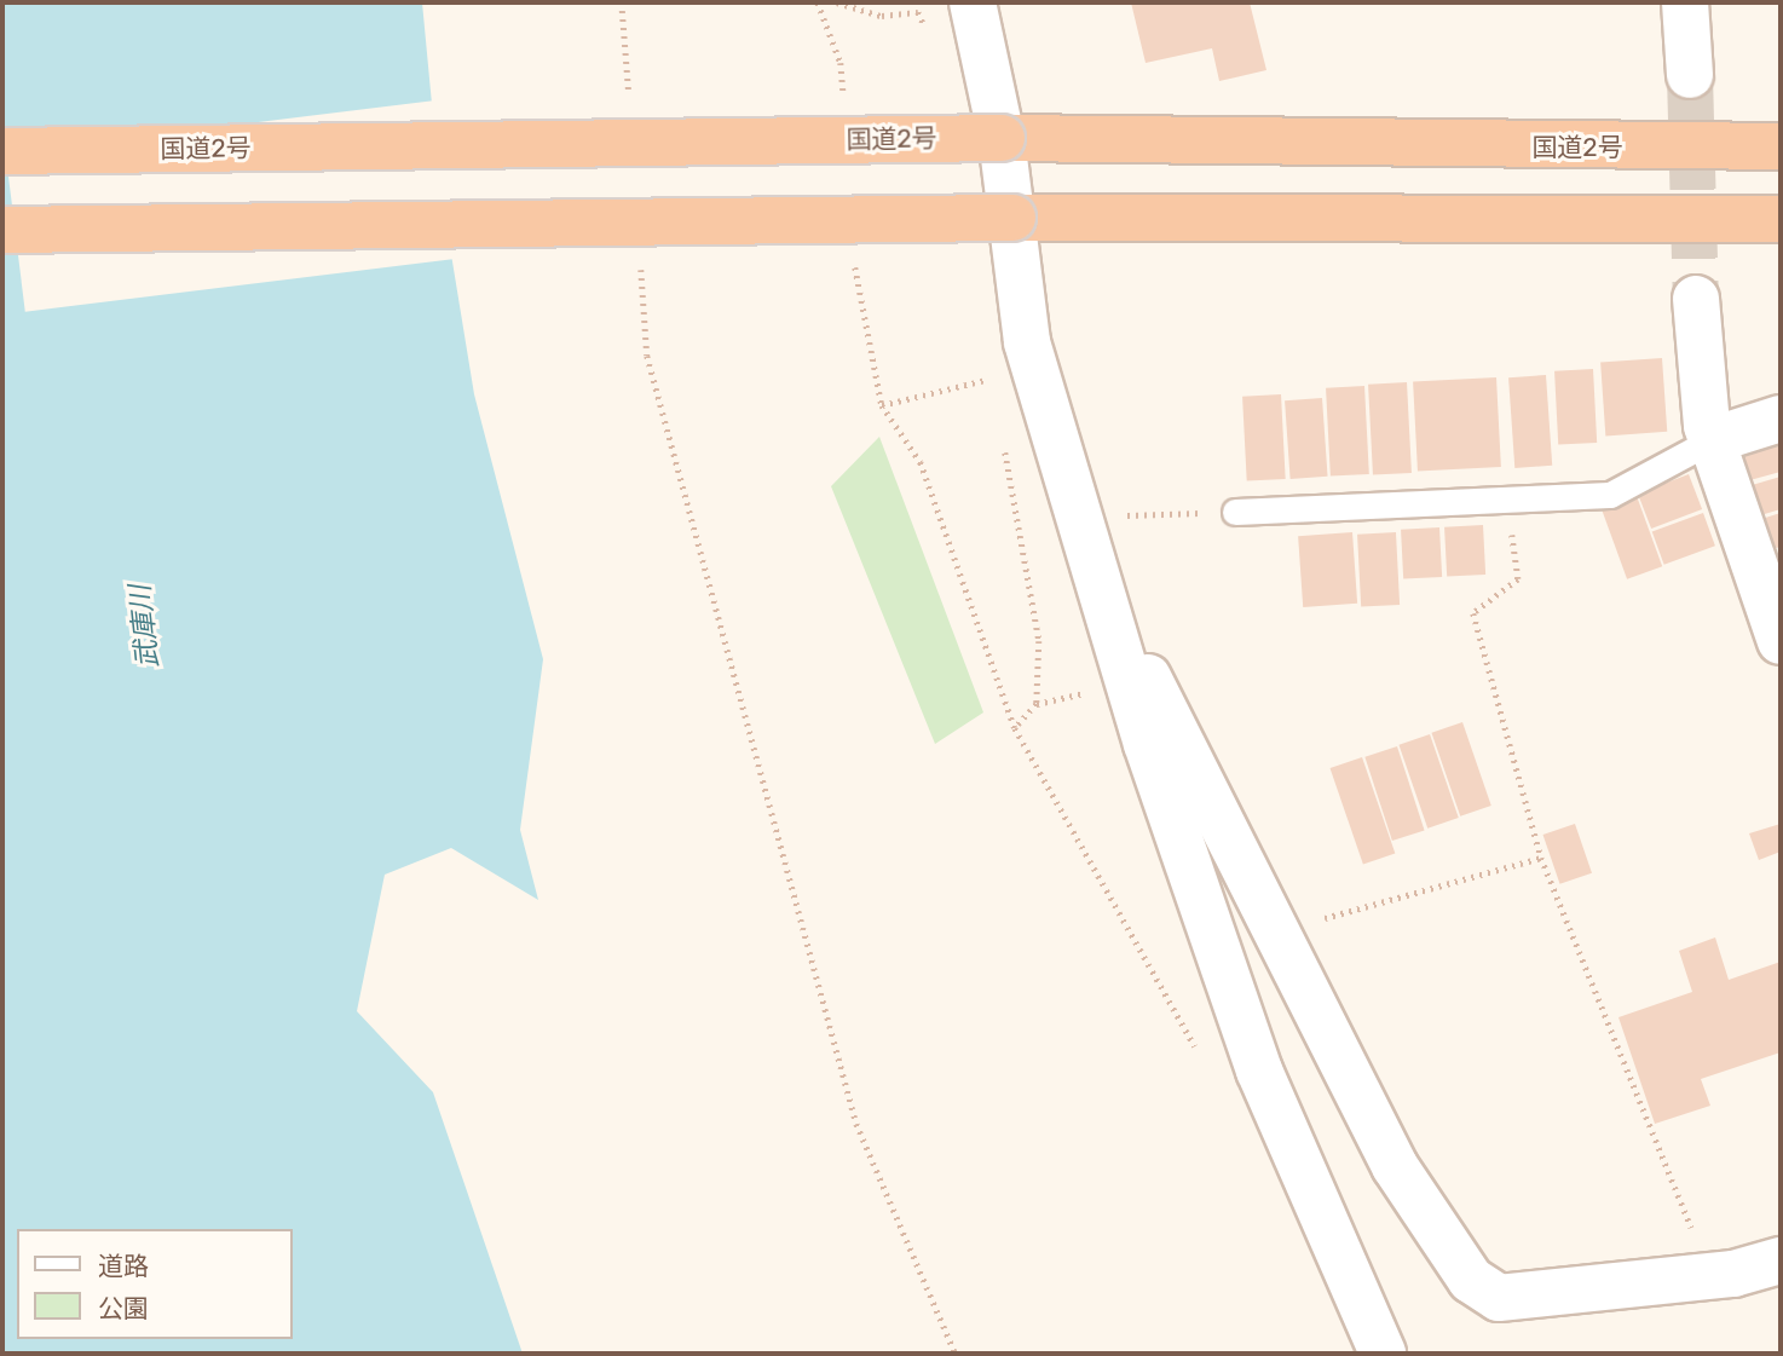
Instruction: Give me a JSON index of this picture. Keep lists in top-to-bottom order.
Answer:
{
  "streets": {
    "highway": ["国道2号"]
  },
  "water": ["武庫川"],
  "legend": ["道路", "公園"]
}
